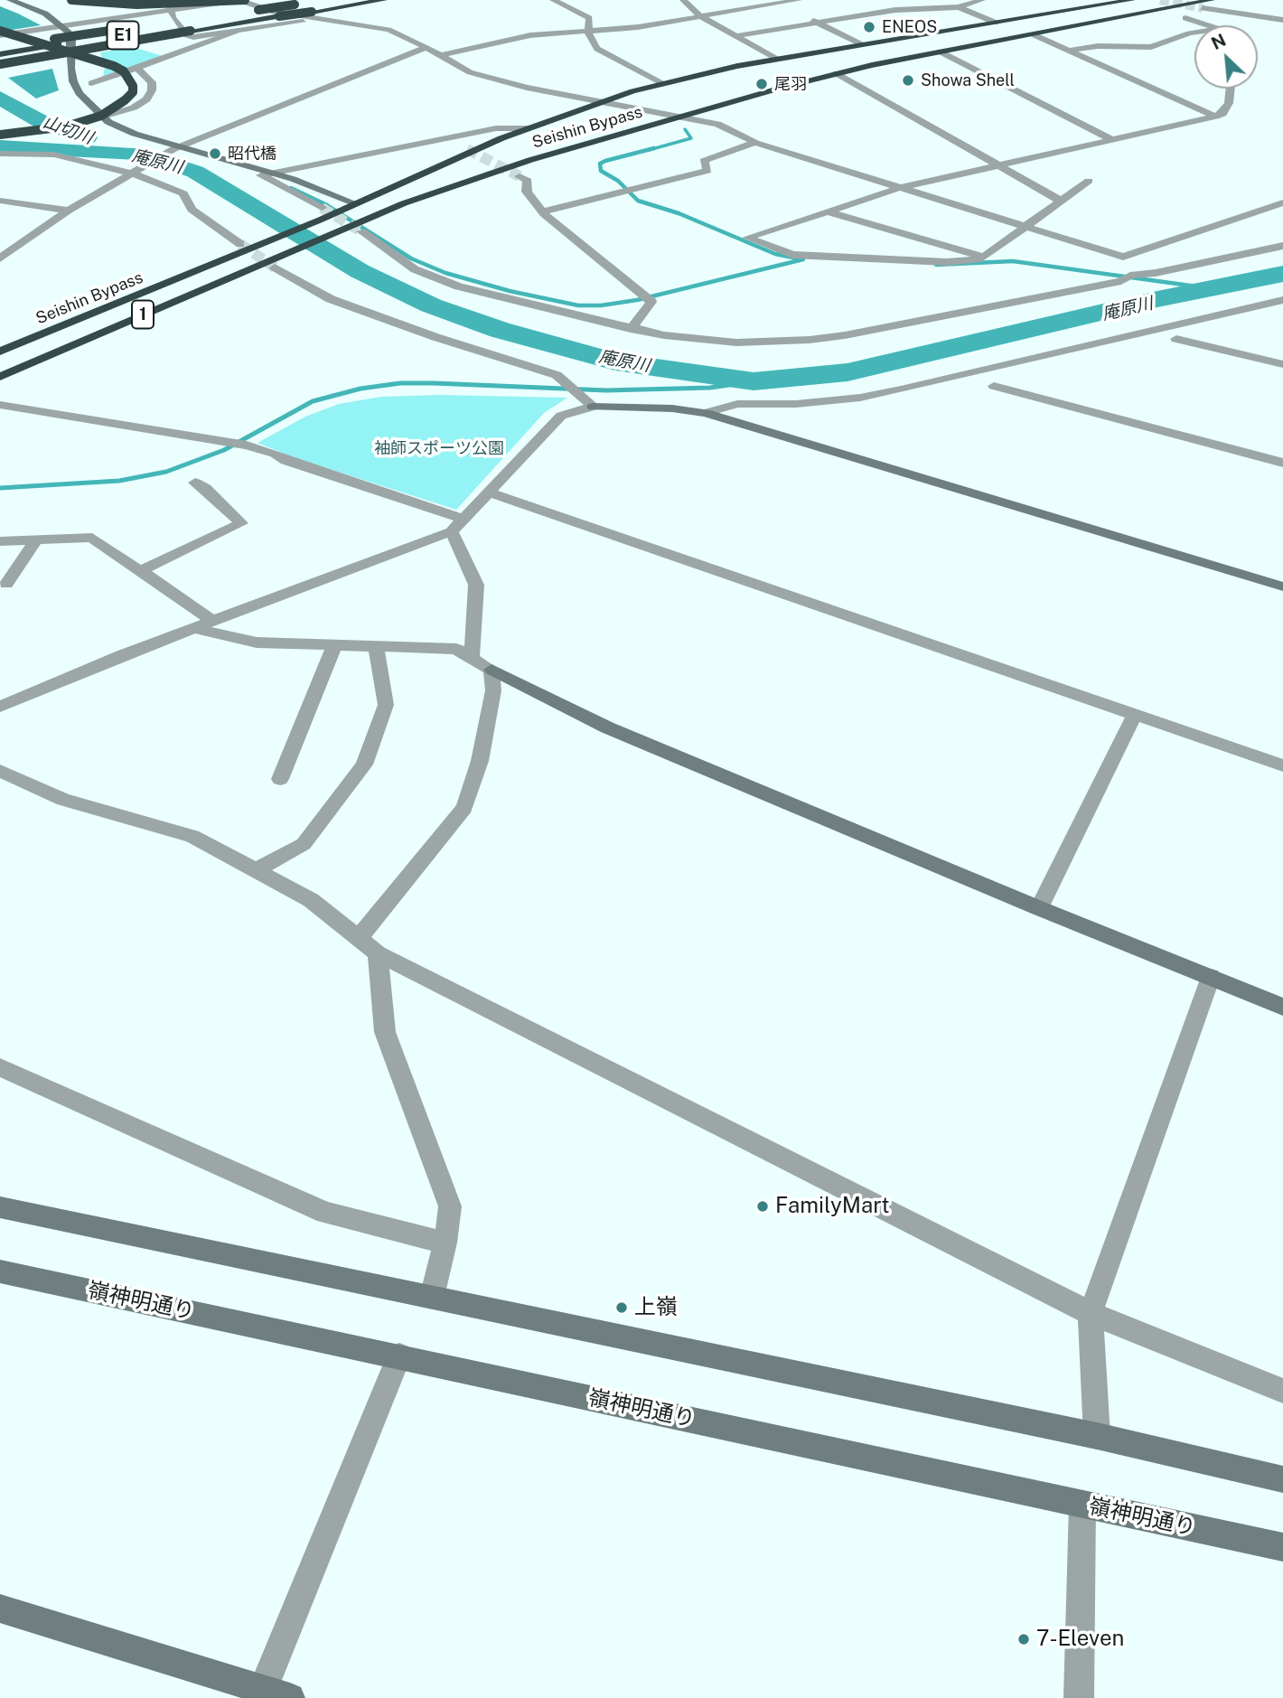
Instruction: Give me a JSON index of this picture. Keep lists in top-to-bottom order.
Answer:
{
  "streets": {
    "highway": ["E1", "Seishin Bypass", "1"],
    "street": ["嶺神明通り"]
  },
  "water": ["山切川", "庵原川"],
  "parks": ["袖師スポーツ公園"],
  "places": [
    "ENEOS",
    "Showa Shell",
    "尾羽",
    "昭代橋",
    "FamilyMart",
    "上嶺",
    "7-Eleven"
  ],
  "north": "top left"
}
